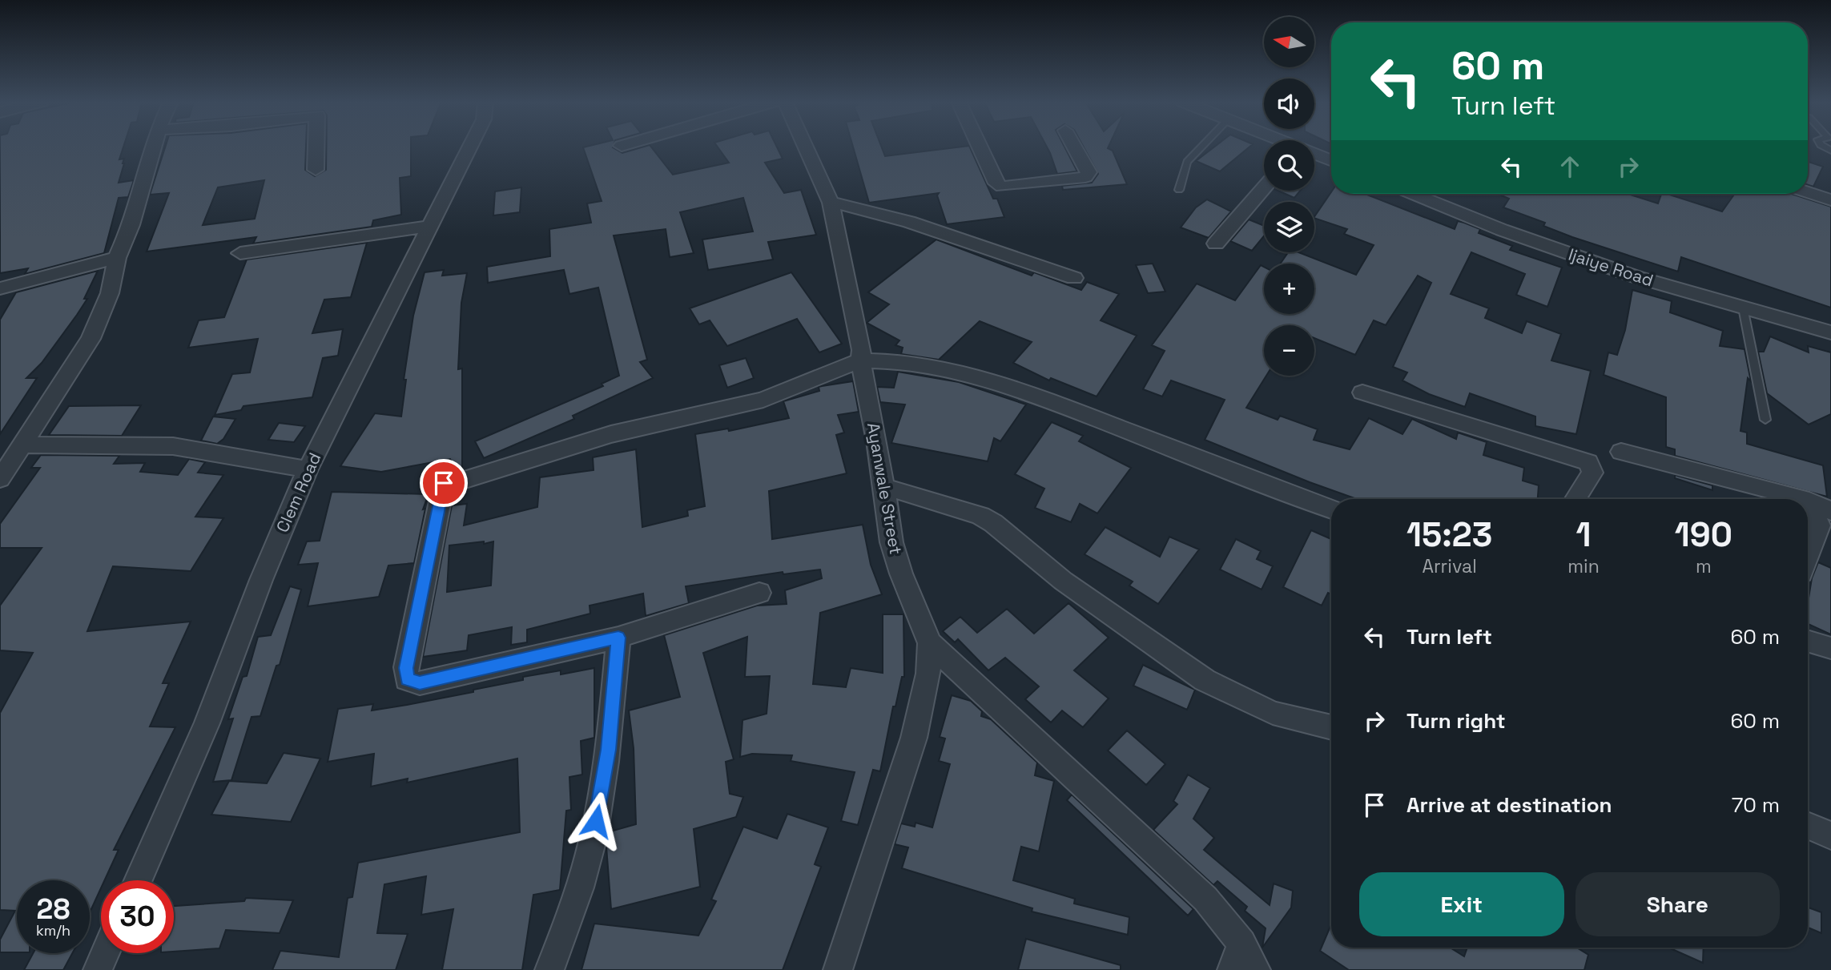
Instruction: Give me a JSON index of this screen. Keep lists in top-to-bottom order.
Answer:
{
  "streets": {
    "street": ["Ijaiye Road", "Ayanwale Street", "Clem Road"]
  },
  "north": "left",
  "page": {
    "map_buttons": ["+", "−"],
    "turn": ["60 m", "Turn left"],
    "eta": [
      "15:23",
      "Arrival",
      "1",
      "min",
      "190",
      "m"
    ],
    "list": [
      {
        "name": "Turn left",
        "value": "60 m"
      },
      {
        "name": "Turn right",
        "value": "60 m"
      },
      {
        "name": "Arrive at destination",
        "value": "70 m"
      }
    ],
    "buttons": ["Exit", "Share"],
    "speed": "28 km/h",
    "limit": "30"
  }
}
